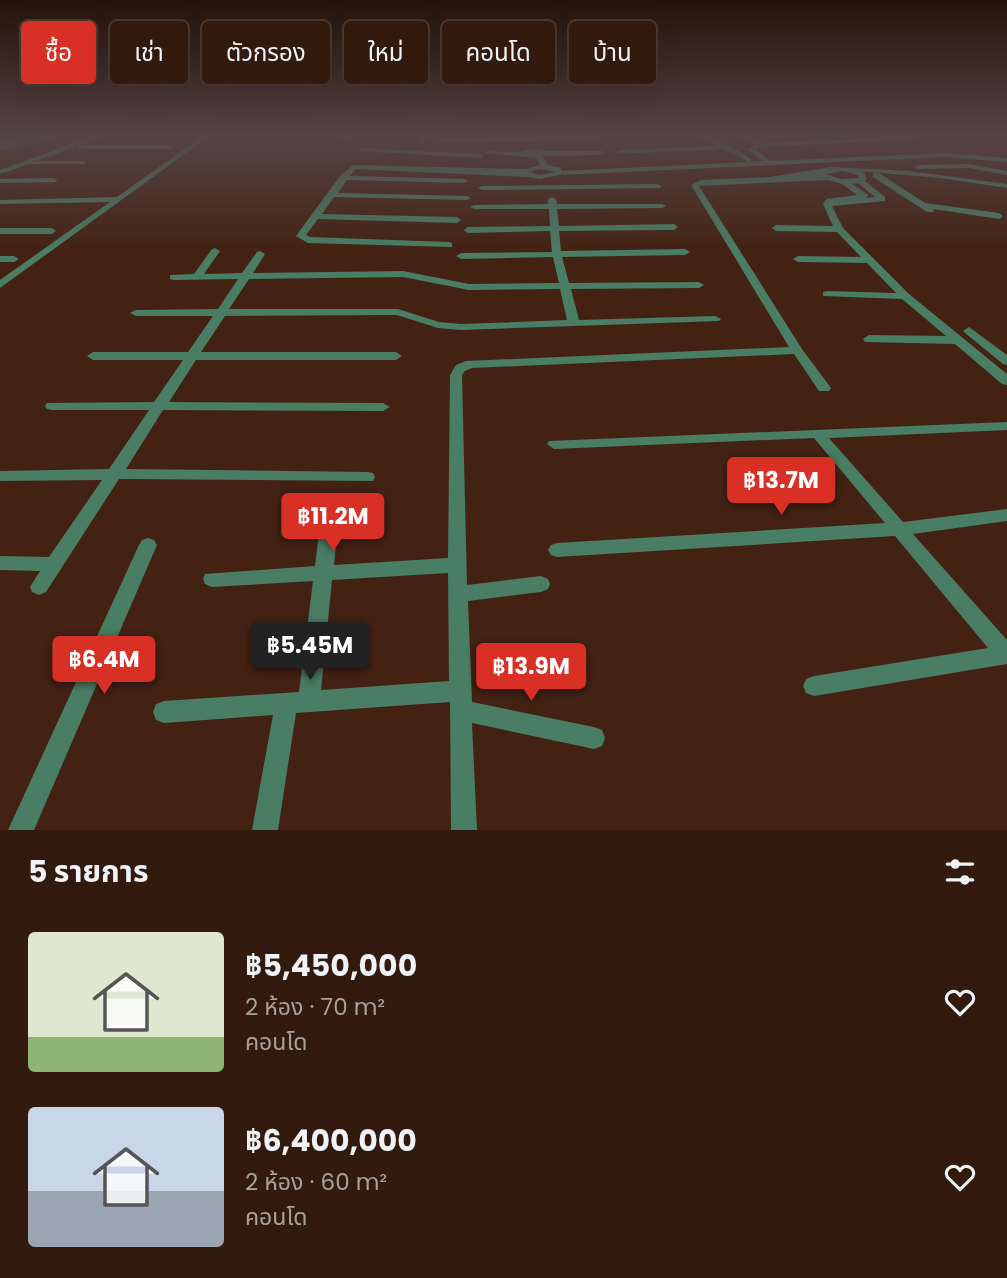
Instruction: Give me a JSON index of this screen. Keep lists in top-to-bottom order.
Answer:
{
  "page": {
    "chip": [
      "ซื้อ",
      "เช่า",
      "ตัวกรอง",
      "ใหม่",
      "คอนโด",
      "บ้าน"
    ],
    "price": [
      "฿13.7M",
      "฿11.2M",
      "฿5.45M",
      "฿6.4M",
      "฿13.9M"
    ],
    "heading": "5 รายการ",
    "list": [
      {
        "name": "฿5,450,000",
        "note": "2 ห้อง · 70 m² · คอนโด"
      },
      {
        "name": "฿6,400,000",
        "note": "2 ห้อง · 60 m² · คอนโด"
      }
    ]
  }
}
